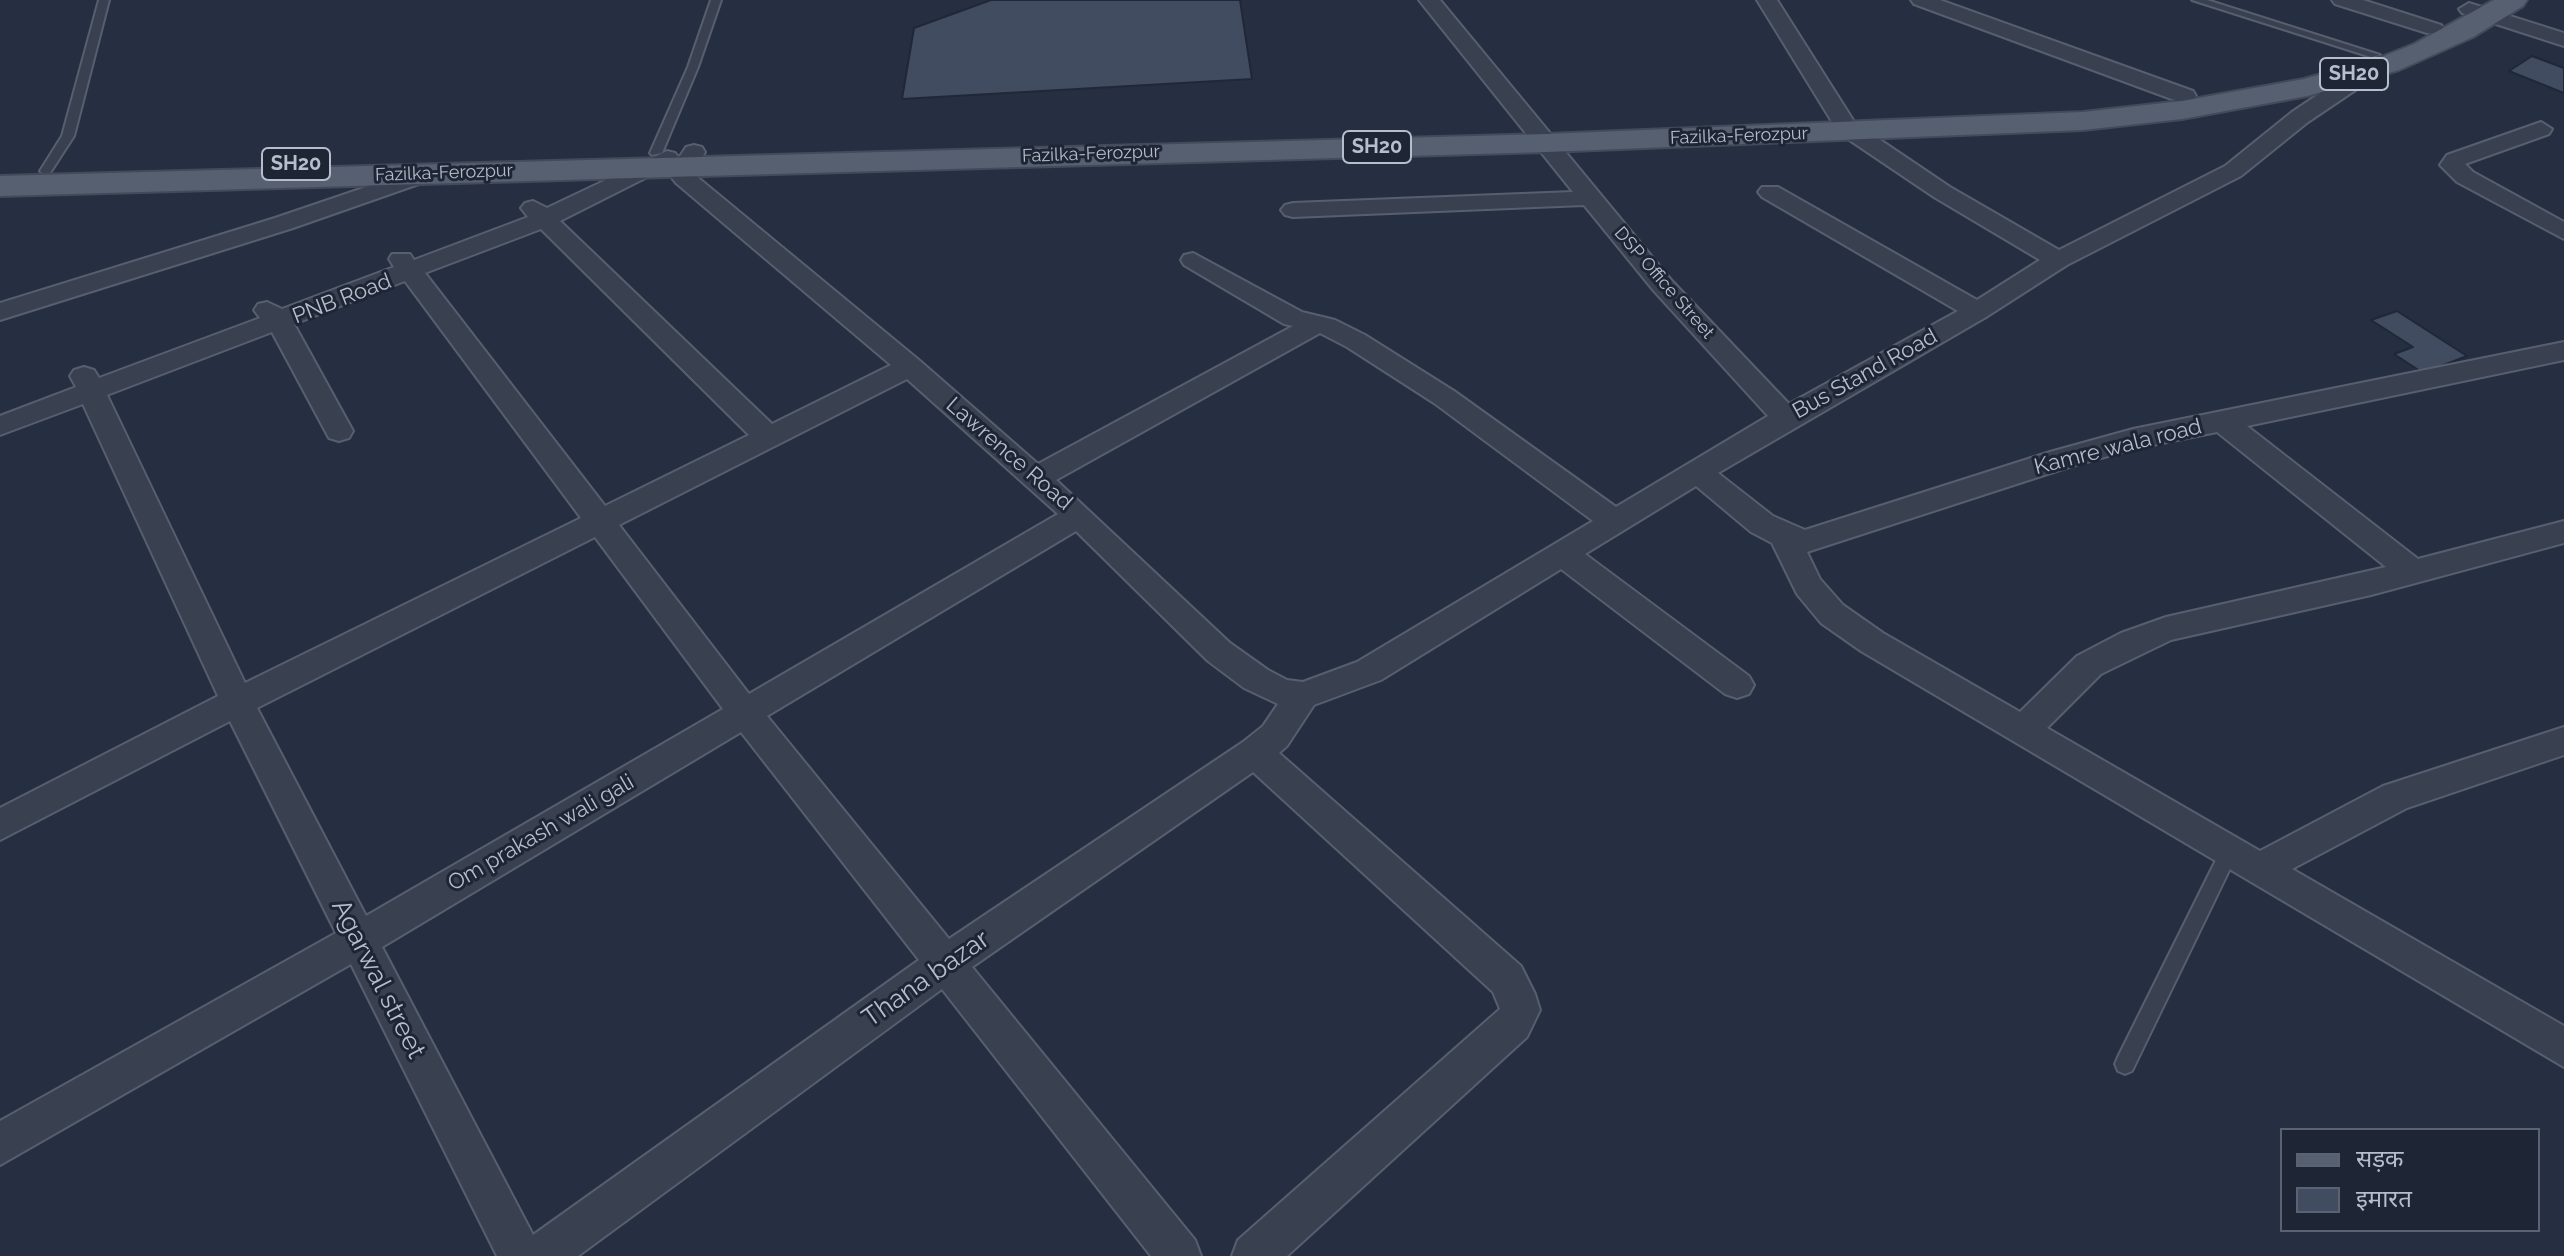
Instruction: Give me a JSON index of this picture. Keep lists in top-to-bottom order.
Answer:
{
  "streets": {
    "main road": ["SH20", "Fazilka-Ferozpur"],
    "street": [
      "DSP Office Street",
      "PNB Road",
      "Bus Stand Road",
      "Kamre wala road",
      "Lawrence Road",
      "Om prakash wali gali",
      "Agarwal street",
      "Thana bazar"
    ]
  },
  "crossings": [
    ["SH20", "Fazilka-Ferozpur"],
    ["SH20", "Bus Stand Road"],
    ["Fazilka-Ferozpur", "DSP Office Street"],
    ["Fazilka-Ferozpur", "PNB Road"],
    ["Fazilka-Ferozpur", "Lawrence Road"],
    ["DSP Office Street", "Bus Stand Road"],
    ["PNB Road", "Lawrence Road"],
    ["PNB Road", "Agarwal street"],
    ["Bus Stand Road", "Lawrence Road"],
    ["Bus Stand Road", "Thana bazar"],
    ["Lawrence Road", "Om prakash wali gali"],
    ["Lawrence Road", "Thana bazar"],
    ["Om prakash wali gali", "Agarwal street"]
  ],
  "legend": ["सड़क", "इमारत"]
}
